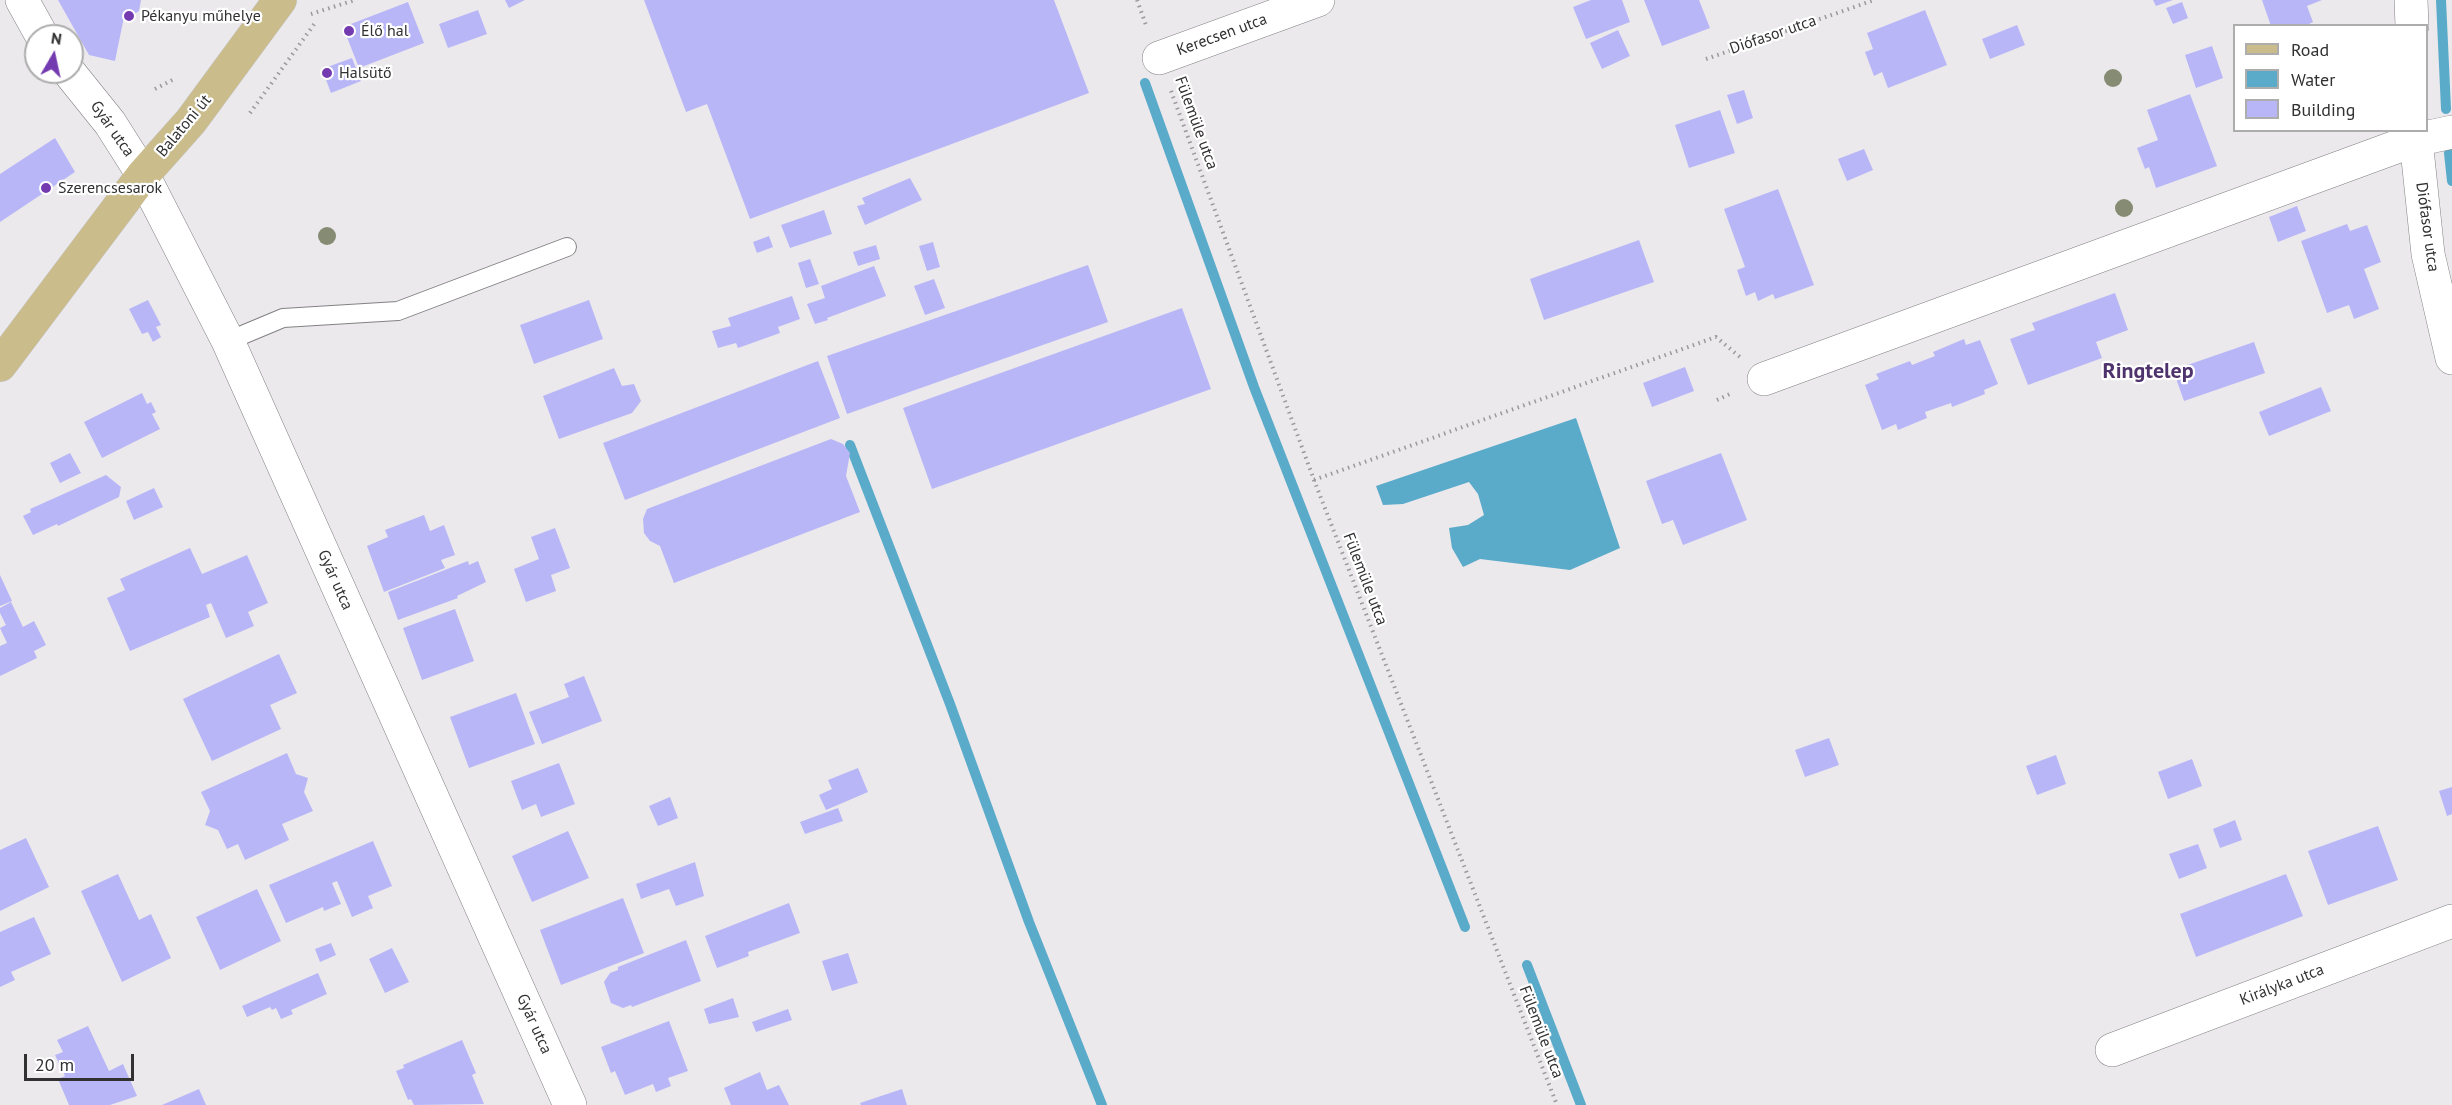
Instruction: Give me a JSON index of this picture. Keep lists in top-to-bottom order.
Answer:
{
  "streets": {
    "main road": ["Balatoni út"],
    "street": [
      "Kerecsen utca",
      "Diófasor utca",
      "Gyár utca",
      "Királyka utca"
    ],
    "path": ["Fülemüle utca"]
  },
  "crossings": [
    ["Kerecsen utca", "Fülemüle utca"],
    ["Balatoni út", "Gyár utca"]
  ],
  "districts": ["Ringtelep"],
  "places": [
    "Pékanyu műhelye",
    "Élő hal",
    "Halsütő",
    "Szerencsesarok"
  ],
  "legend": ["Road", "Water", "Building"],
  "scale_bar": "20 m",
  "north": "top"
}
